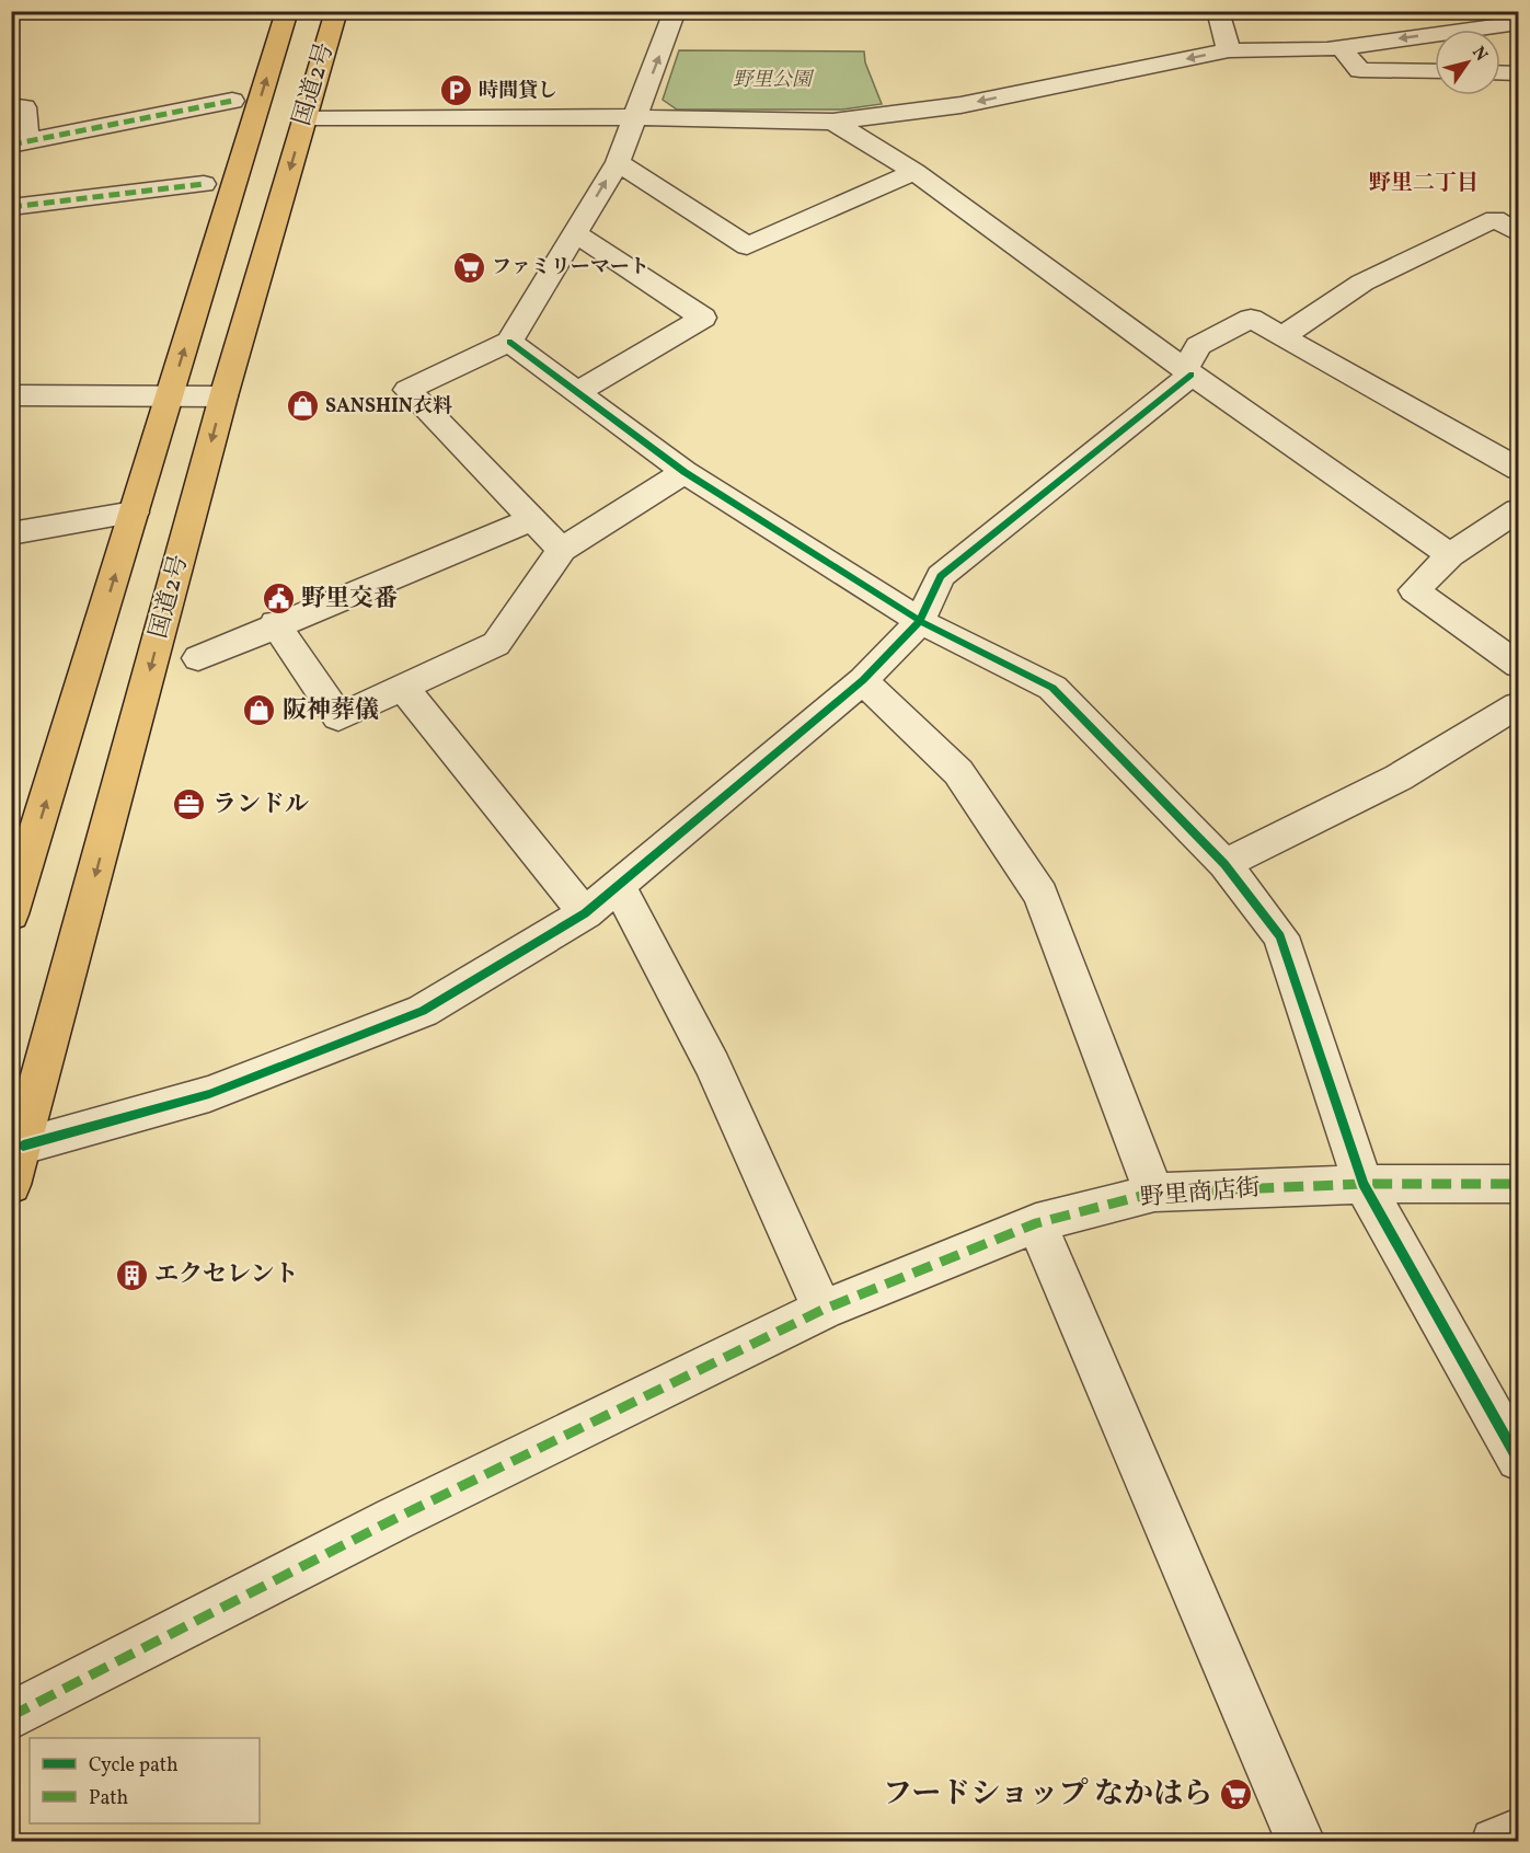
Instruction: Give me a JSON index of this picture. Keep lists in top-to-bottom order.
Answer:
{
  "streets": {
    "highway": ["国道2号"],
    "street": ["野里商店街"]
  },
  "districts": ["野里二丁目"],
  "parks": ["野里公園"],
  "places": {
    "parking": ["時間貸し"],
    "supermarket": ["ファミリーマート", "フードショップ なかはら"],
    "shop": ["SANSHIN衣料", "阪神葬儀"],
    "public building": ["野里交番"],
    "office": ["ランドル"],
    "building": ["エクセレント"]
  },
  "legend": ["Cycle path", "Path"],
  "north": "top right"
}
